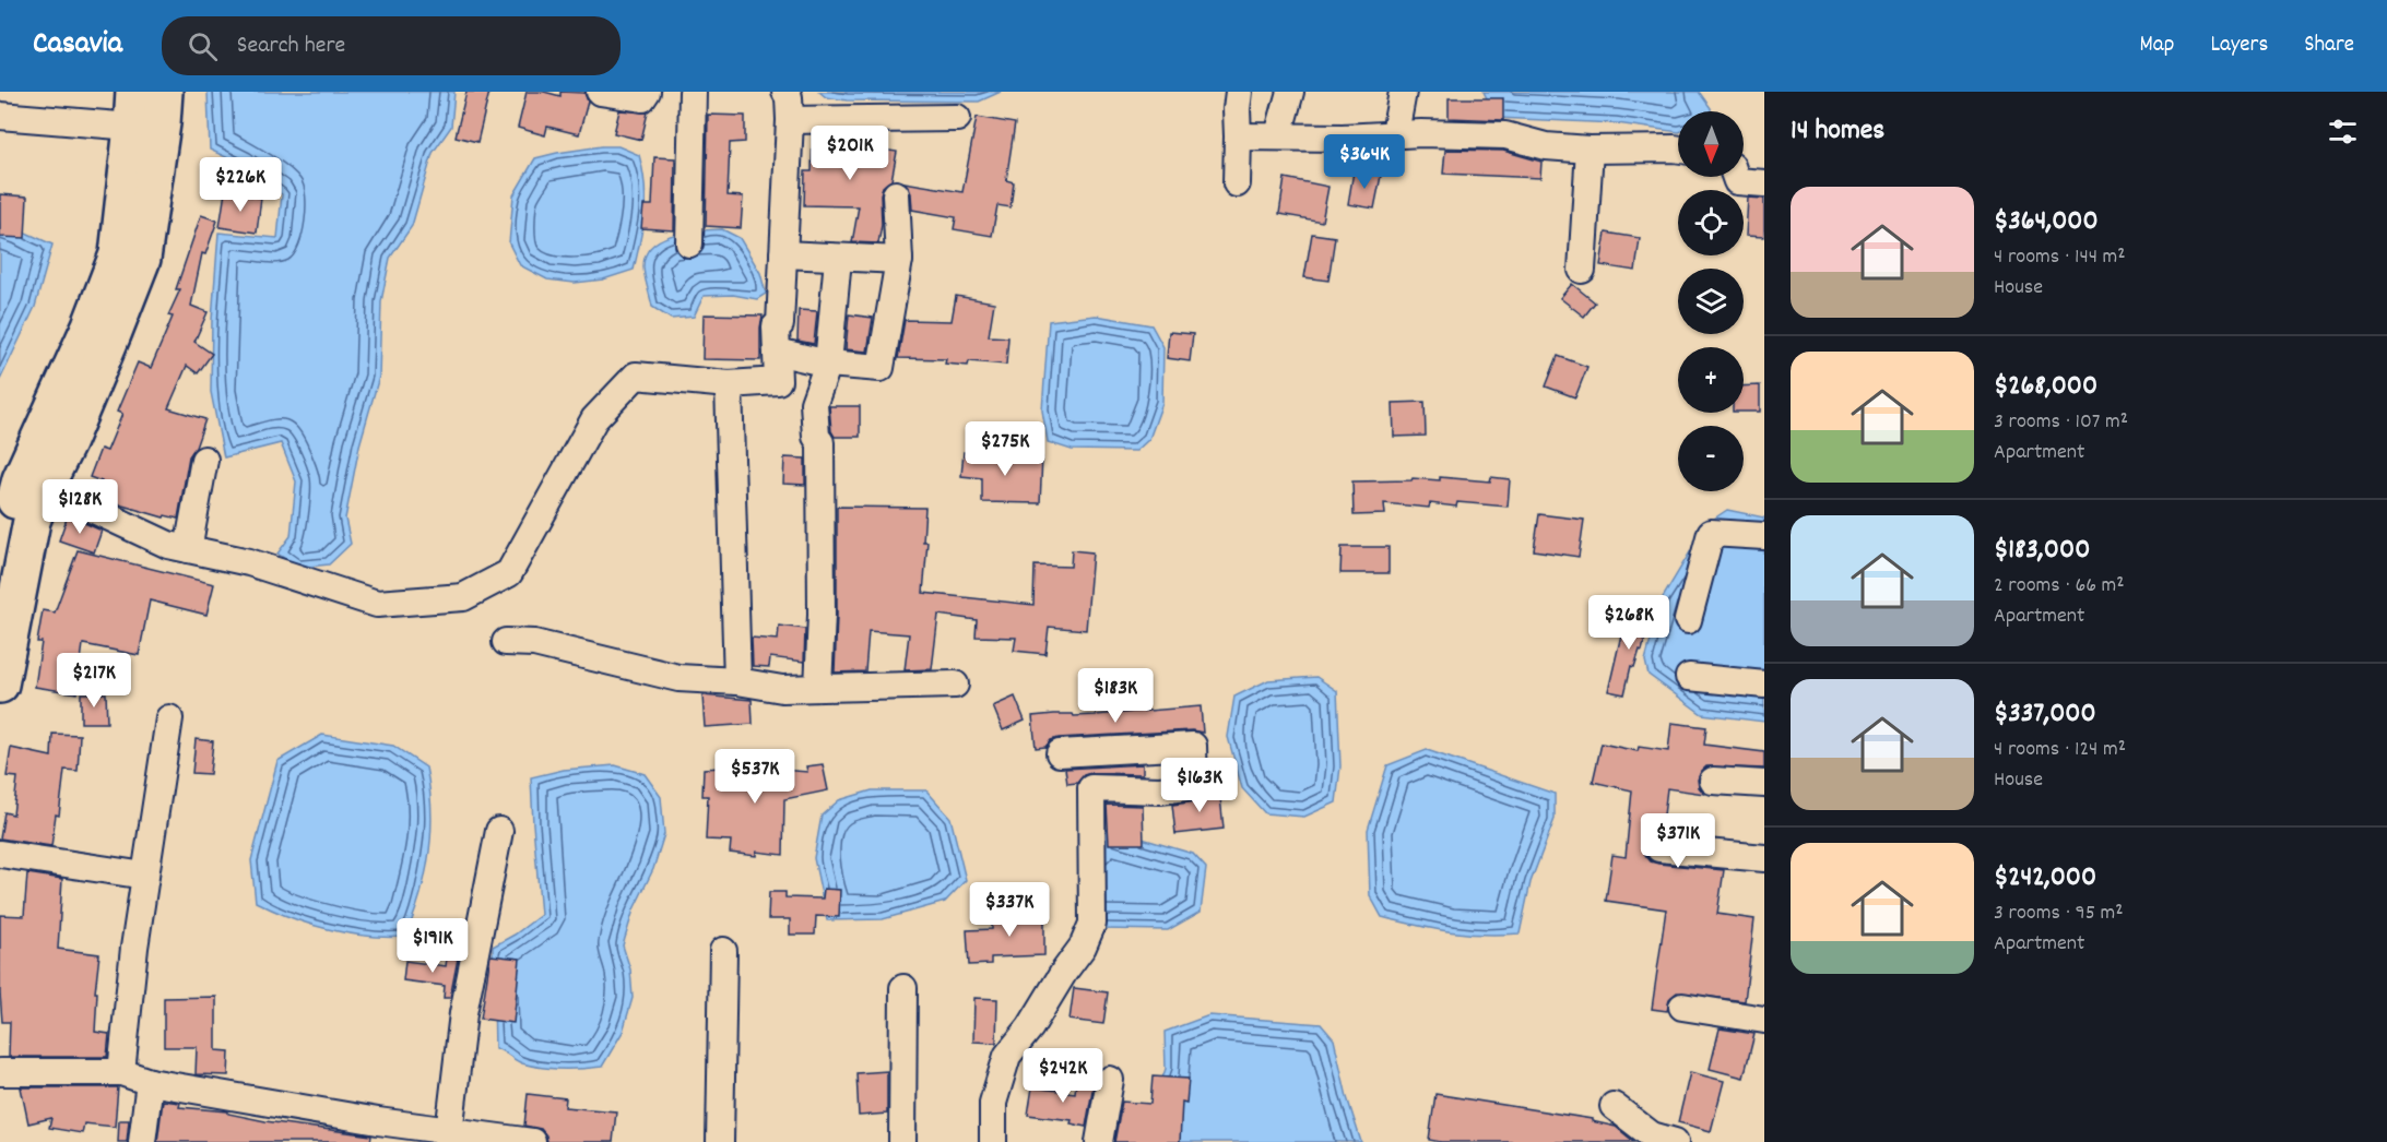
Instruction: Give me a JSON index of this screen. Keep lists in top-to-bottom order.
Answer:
{
  "north": "bottom",
  "page": {
    "header": "Casavia",
    "search": "Search here",
    "nav": ["Map", "Layers", "Share"],
    "heading": "14 homes",
    "map_buttons": ["+", "−"],
    "price": [
      "$201K",
      "$364K",
      "$226K",
      "$275K",
      "$128K",
      "$268K",
      "$217K",
      "$183K",
      "$537K",
      "$163K",
      "$371K",
      "$337K",
      "$191K",
      "$242K"
    ],
    "list": [
      {
        "name": "$364,000",
        "note": "4 rooms · 144 m² · House"
      },
      {
        "name": "$268,000",
        "note": "3 rooms · 107 m² · Apartment"
      },
      {
        "name": "$183,000",
        "note": "2 rooms · 66 m² · Apartment"
      },
      {
        "name": "$337,000",
        "note": "4 rooms · 124 m² · House"
      },
      {
        "name": "$242,000",
        "note": "3 rooms · 95 m² · Apartment"
      }
    ]
  }
}
